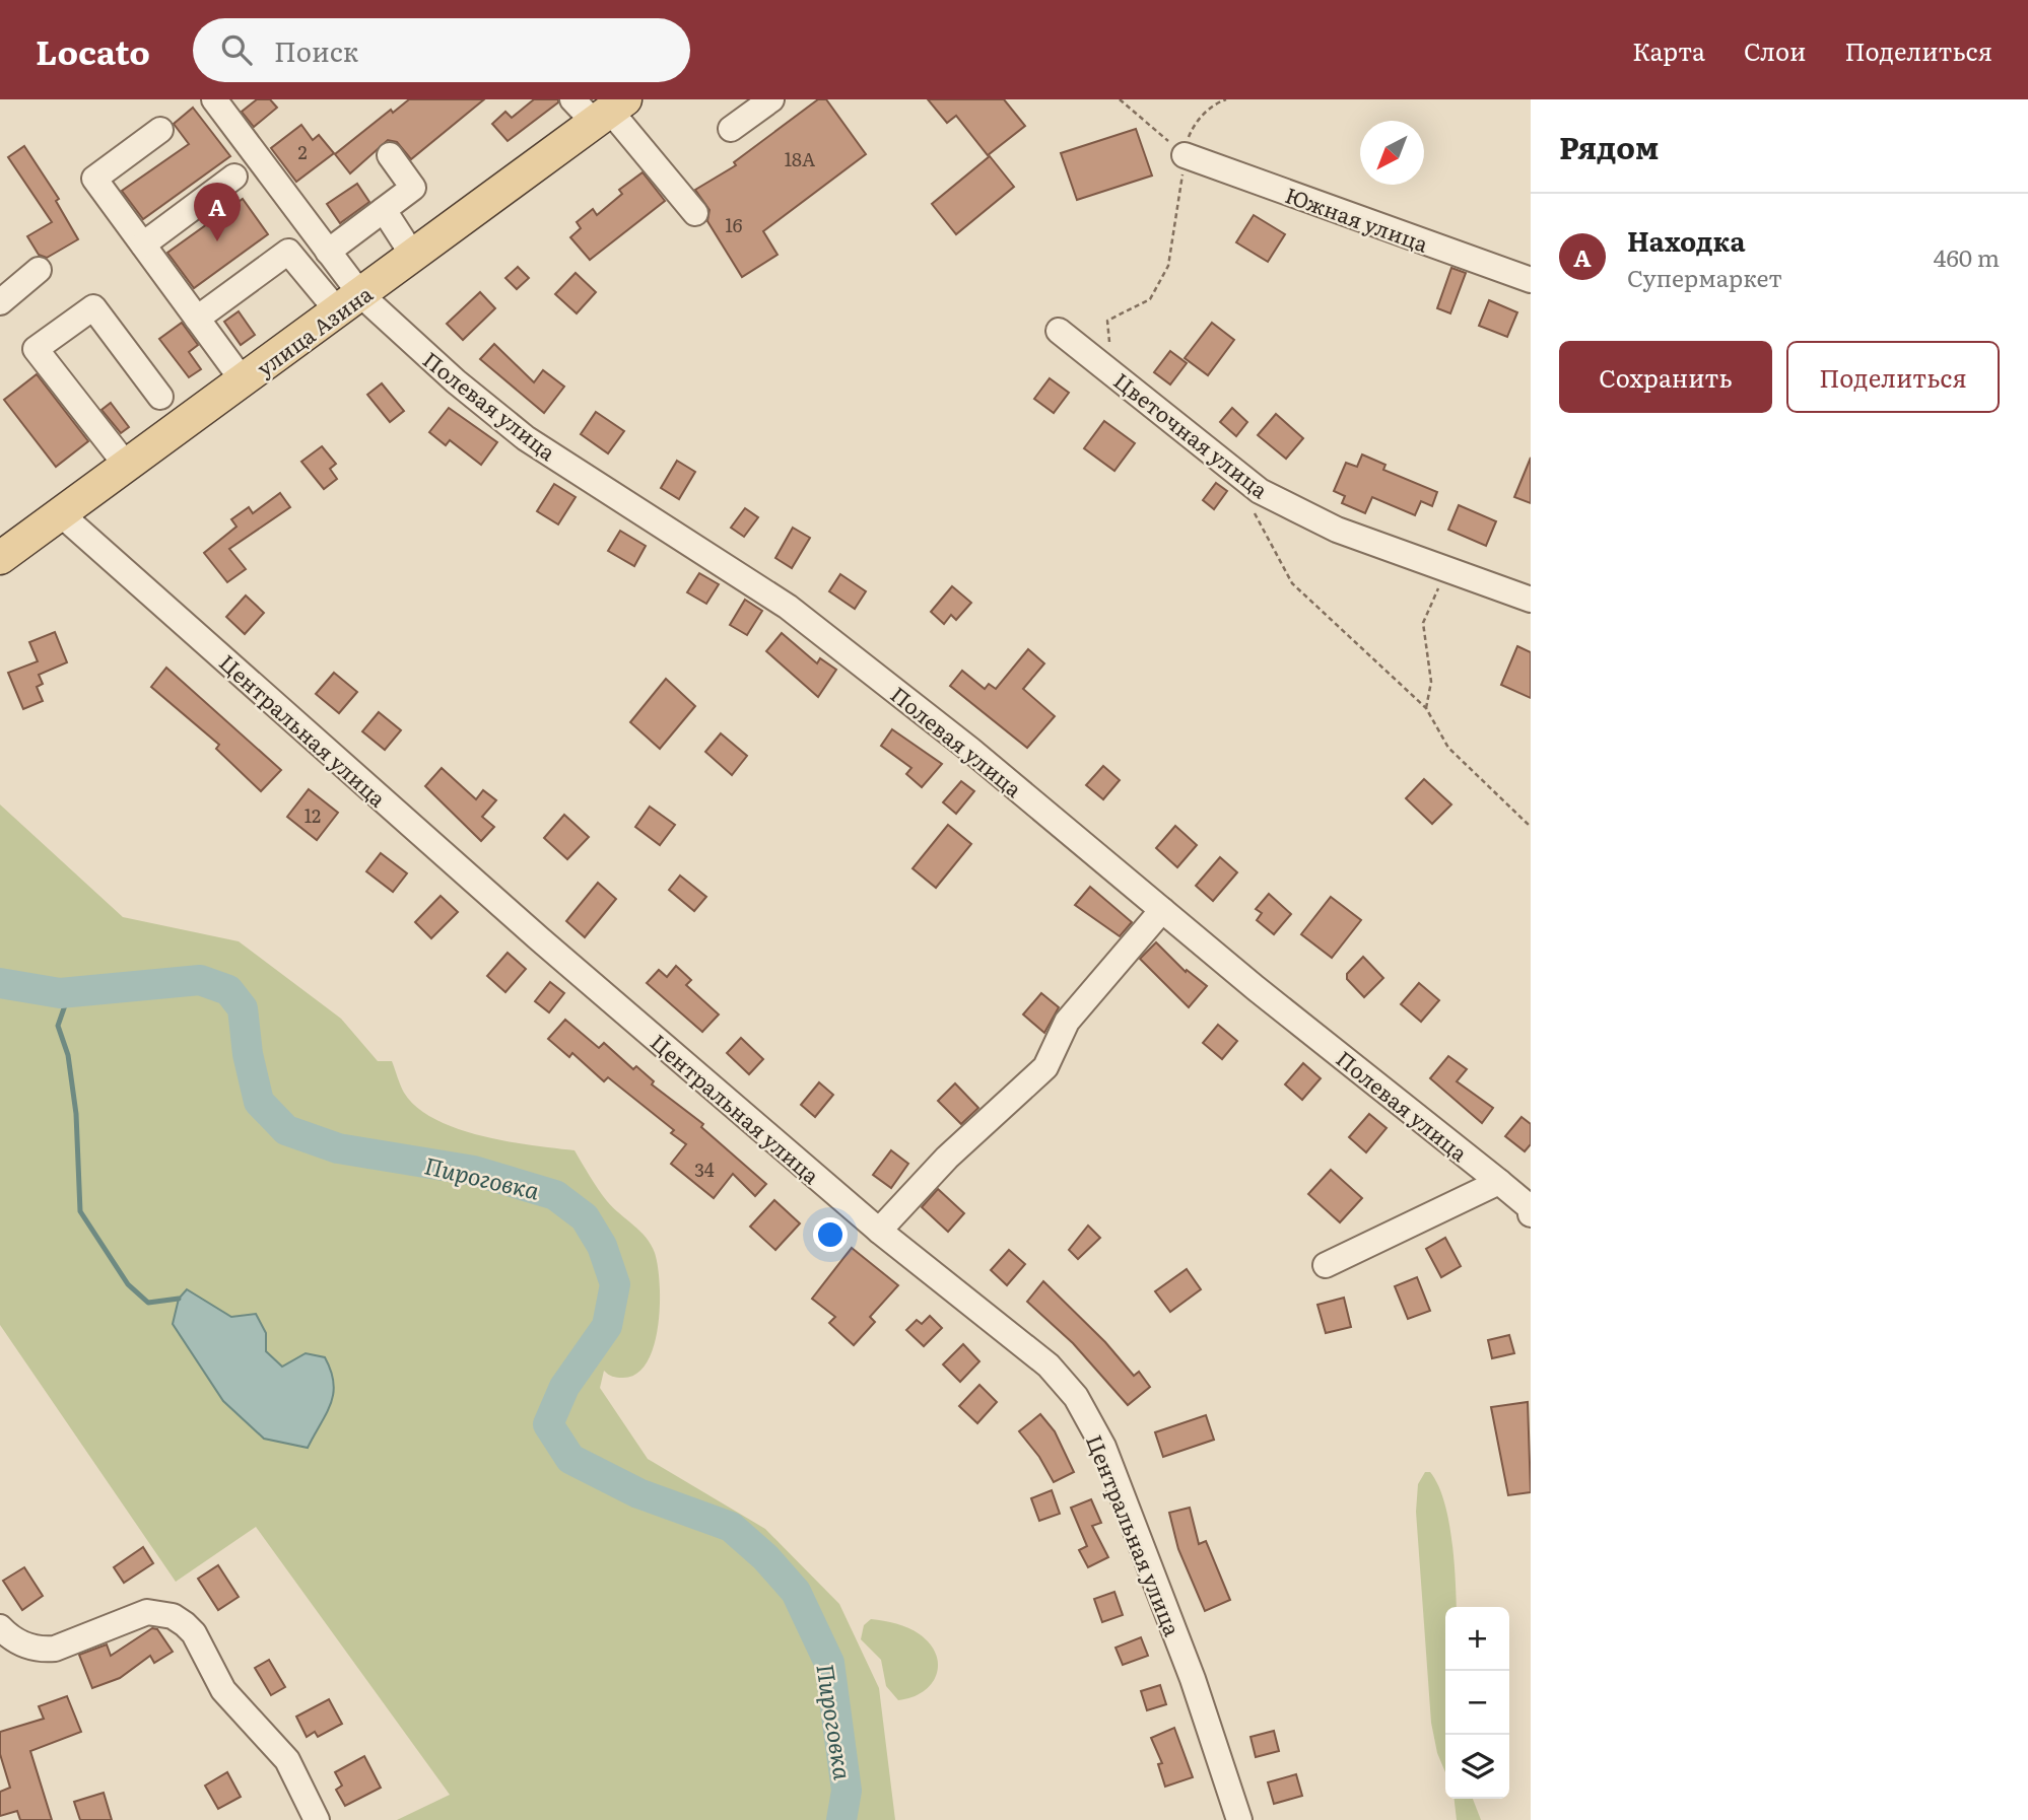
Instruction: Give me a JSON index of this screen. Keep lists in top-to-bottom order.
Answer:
{
  "streets": {
    "main road": ["улица Азина"],
    "street": [
      "Южная улица",
      "Полевая улица",
      "Цветочная улица",
      "Центральная улица"
    ]
  },
  "crossings": [
    ["улица Азина", "Полевая улица"],
    ["улица Азина", "Центральная улица"]
  ],
  "water": ["Пироговка"],
  "house_numbers": [
    "2",
    "18А",
    "16",
    "12",
    "34"
  ],
  "north": "bottom left",
  "page": {
    "header": "Locato",
    "search": "Поиск",
    "nav": ["Карта", "Слои", "Поделиться"],
    "heading": "Рядом",
    "pins": "A",
    "list": [
      {
        "mark": "A",
        "name": "Находка",
        "note": "Супермаркет",
        "value": "460 m"
      }
    ],
    "buttons": ["Сохранить", "Поделиться"],
    "map_buttons": ["+", "−"]
  }
}
